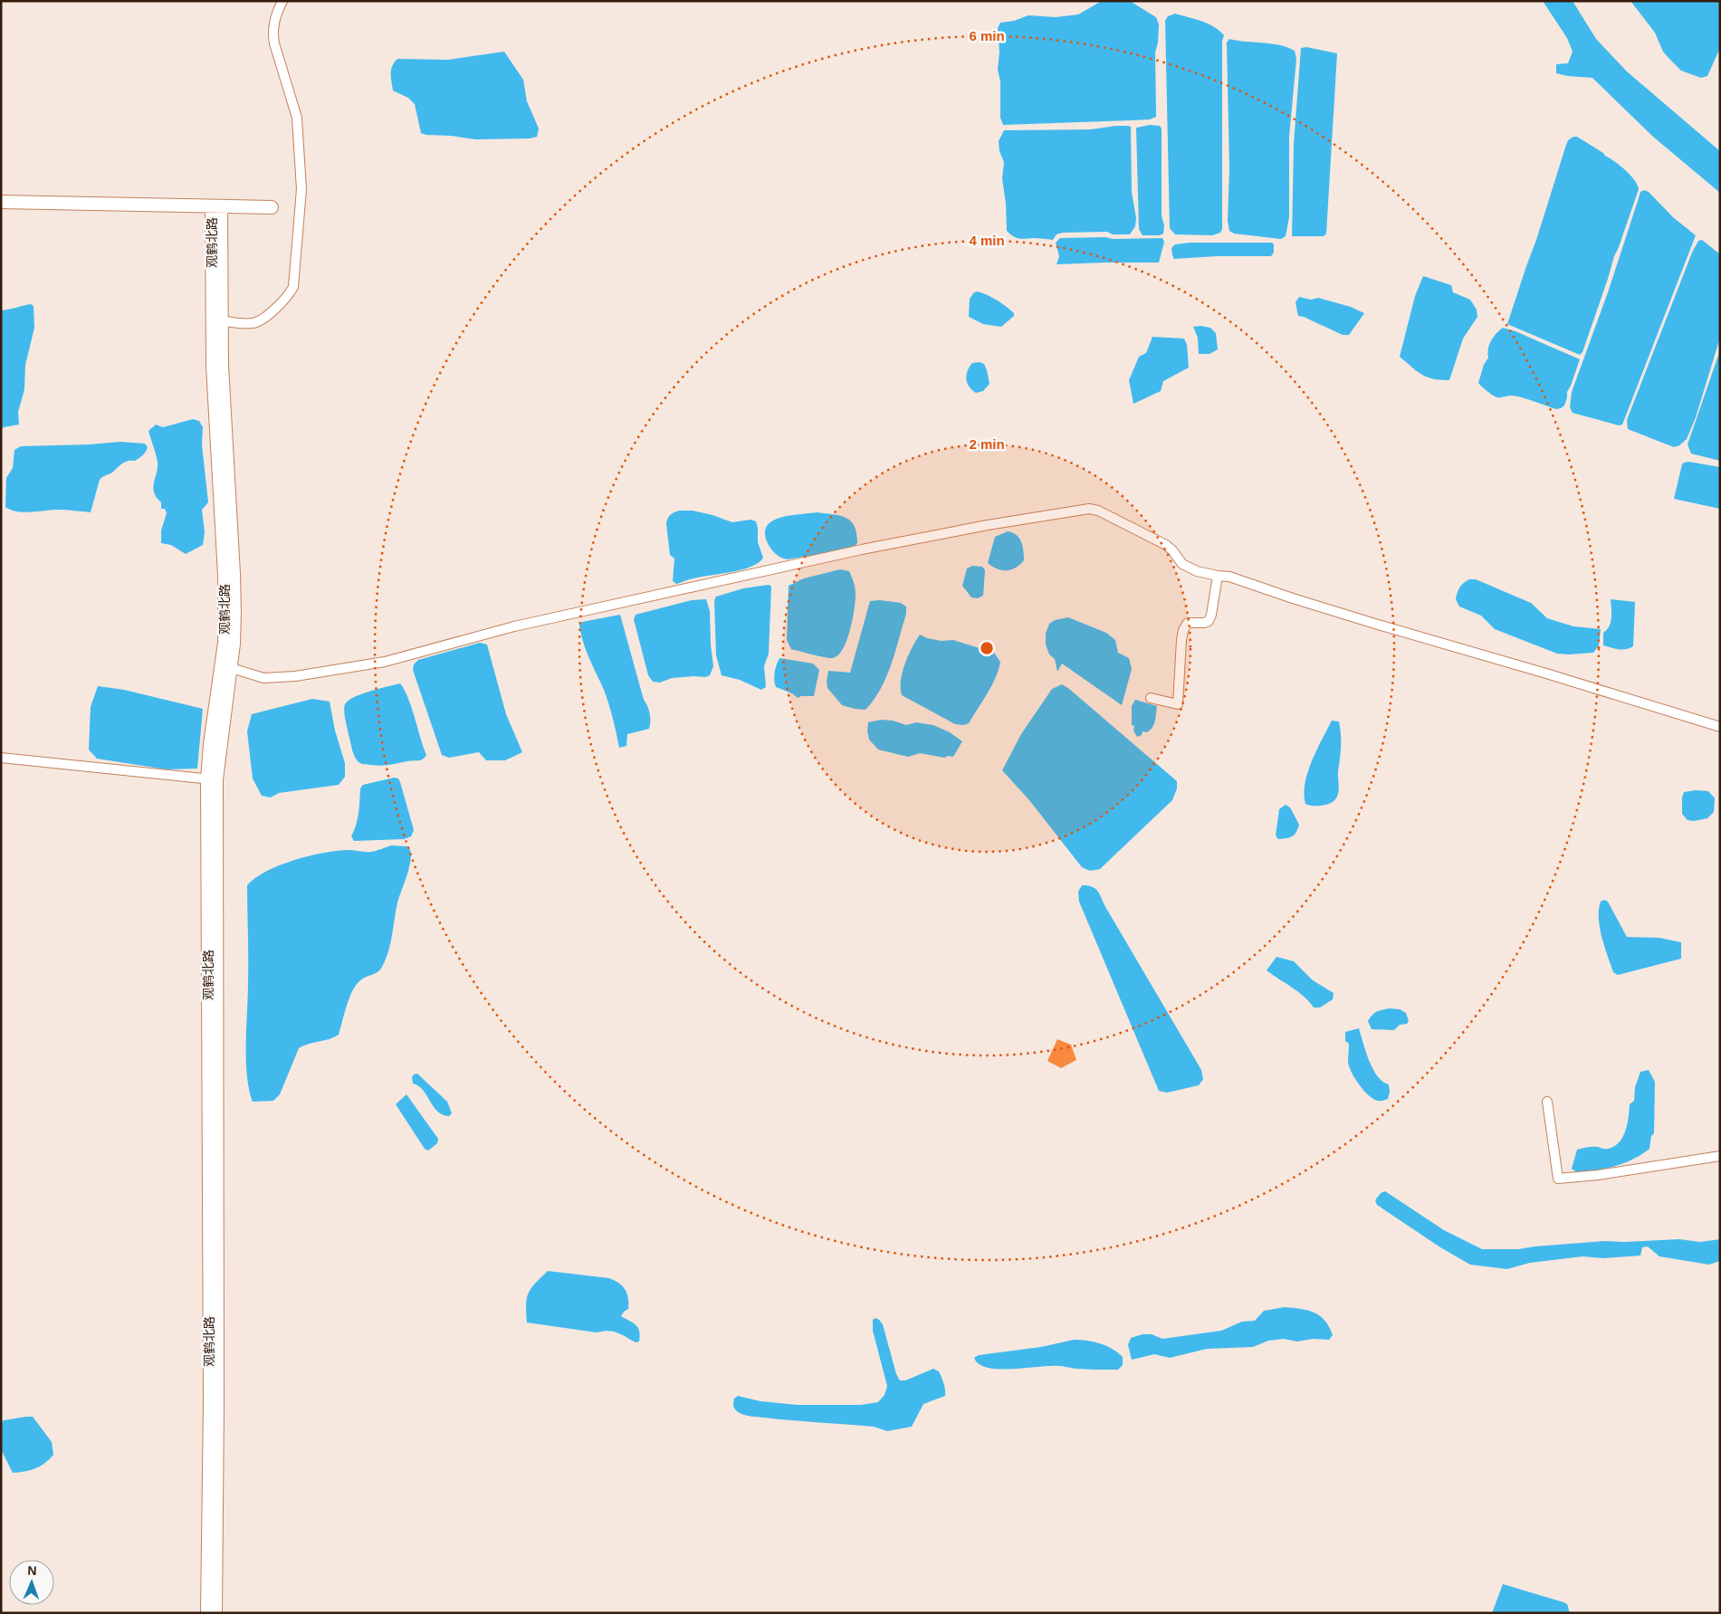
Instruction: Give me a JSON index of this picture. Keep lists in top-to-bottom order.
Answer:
{
  "streets": {
    "street": ["观鹤北路"]
  },
  "north": "top",
  "rings": ["6 min", "4 min", "2 min"]
}
